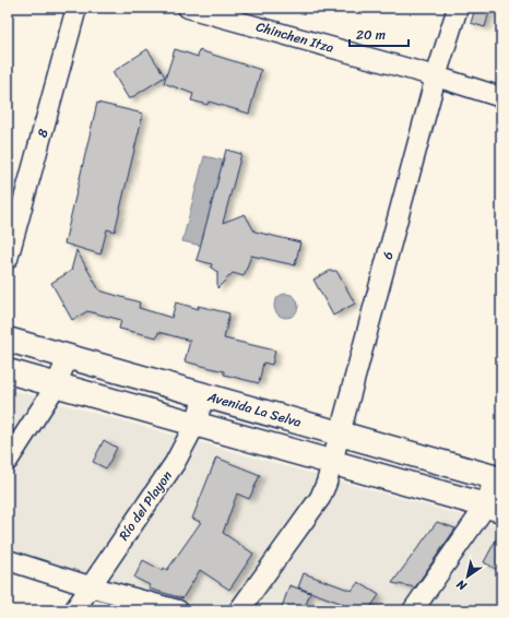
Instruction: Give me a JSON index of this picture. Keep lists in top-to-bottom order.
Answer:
{
  "streets": {
    "street": [
      "Chinchen Itza",
      "8",
      "6",
      "Avenida La Selva",
      "Río del Playon"
    ]
  },
  "crossings": [
    ["Chinchen Itza", "6"],
    ["6", "Avenida La Selva"],
    ["Avenida La Selva", "Río del Playon"]
  ],
  "scale_bar": "20 m",
  "north": "bottom left"
}
